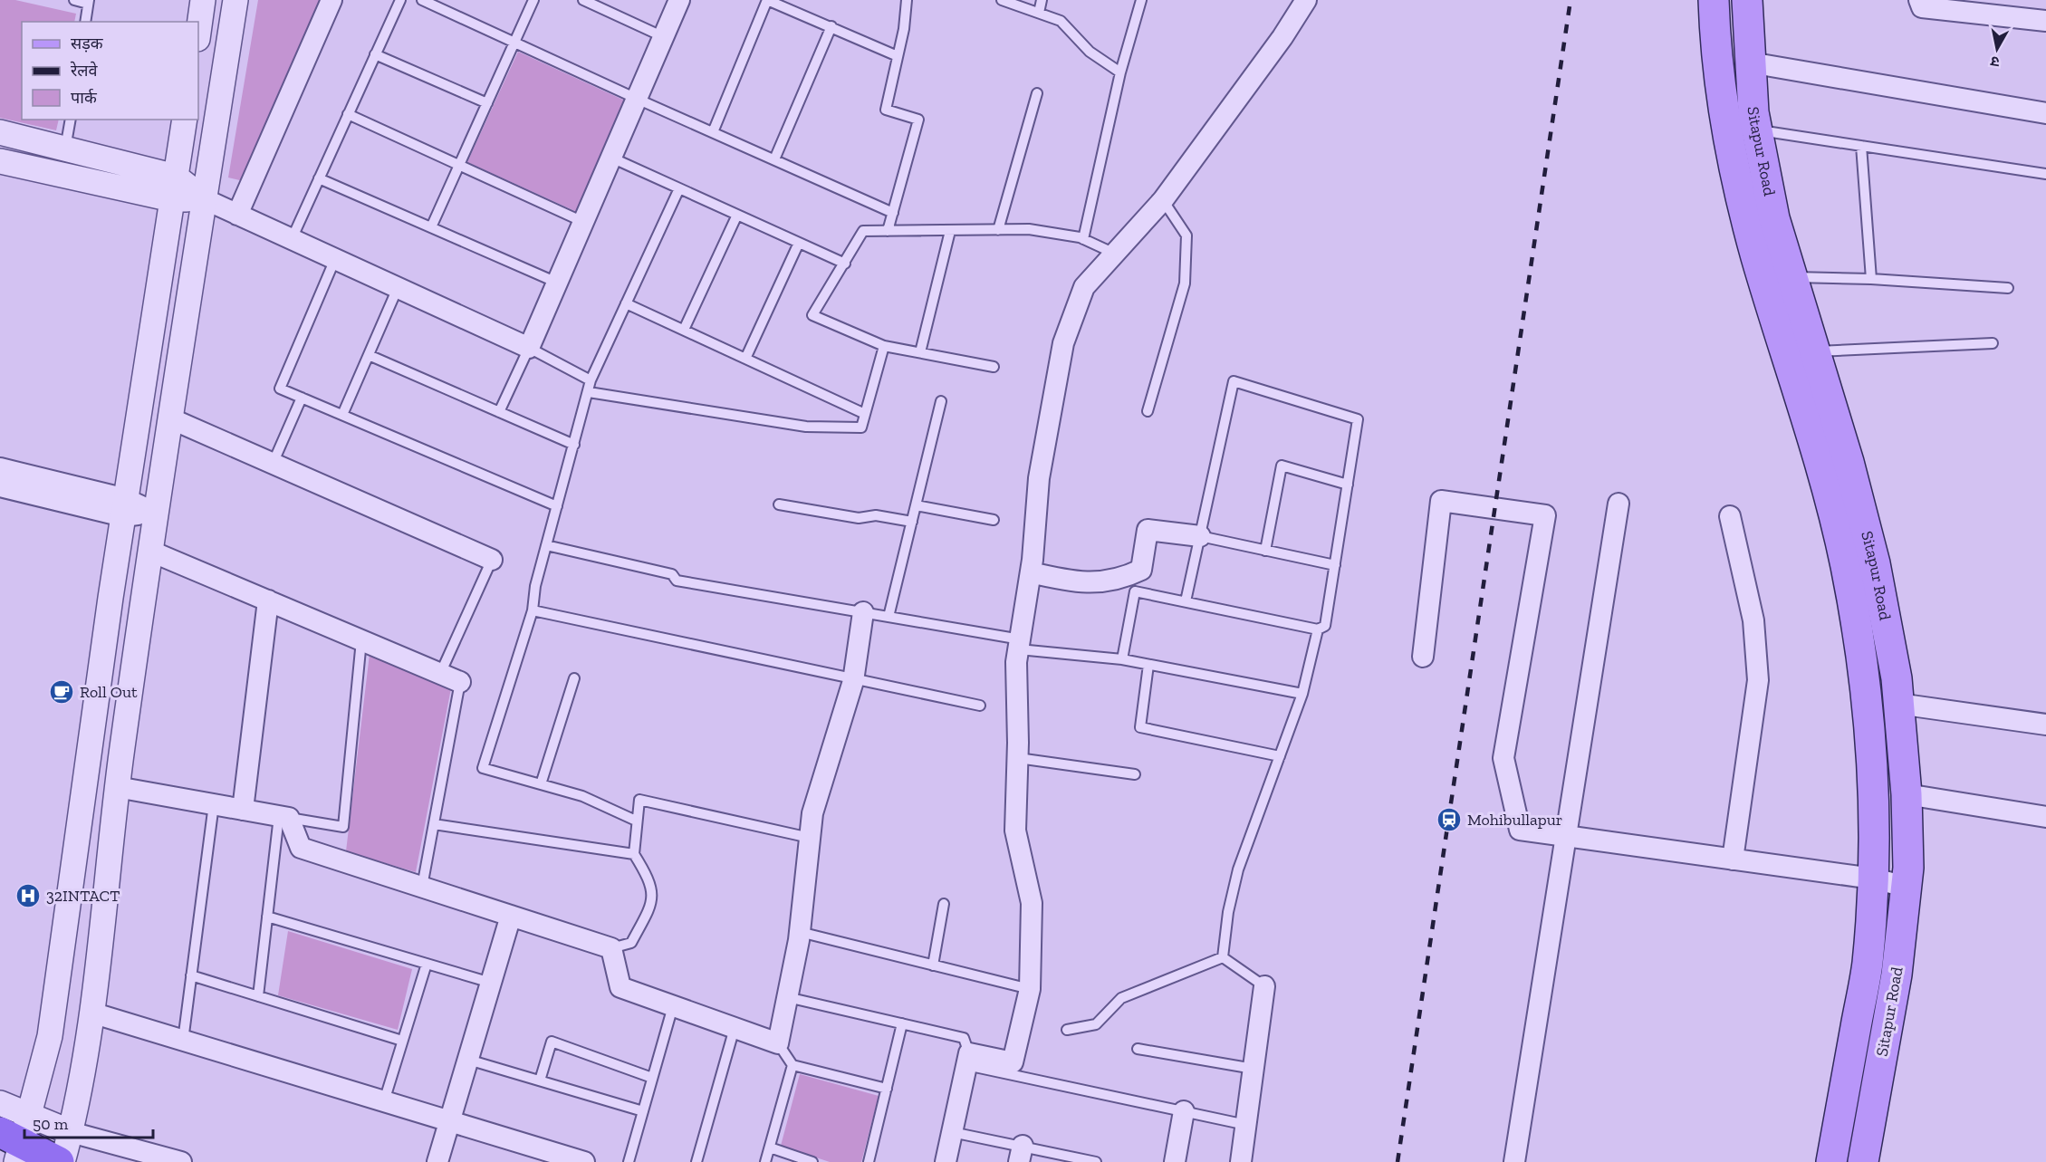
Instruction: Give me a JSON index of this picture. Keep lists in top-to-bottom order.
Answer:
{
  "streets": {
    "main road": ["Sitapur Road"]
  },
  "places": {
    "cafe": ["Roll Out"],
    "station": ["Mohibullapur"],
    "hospital": ["32INTACT"]
  },
  "legend": ["सड़क", "रेलवे", "पार्क"],
  "scale_bar": "50 m",
  "north": "bottom"
}
